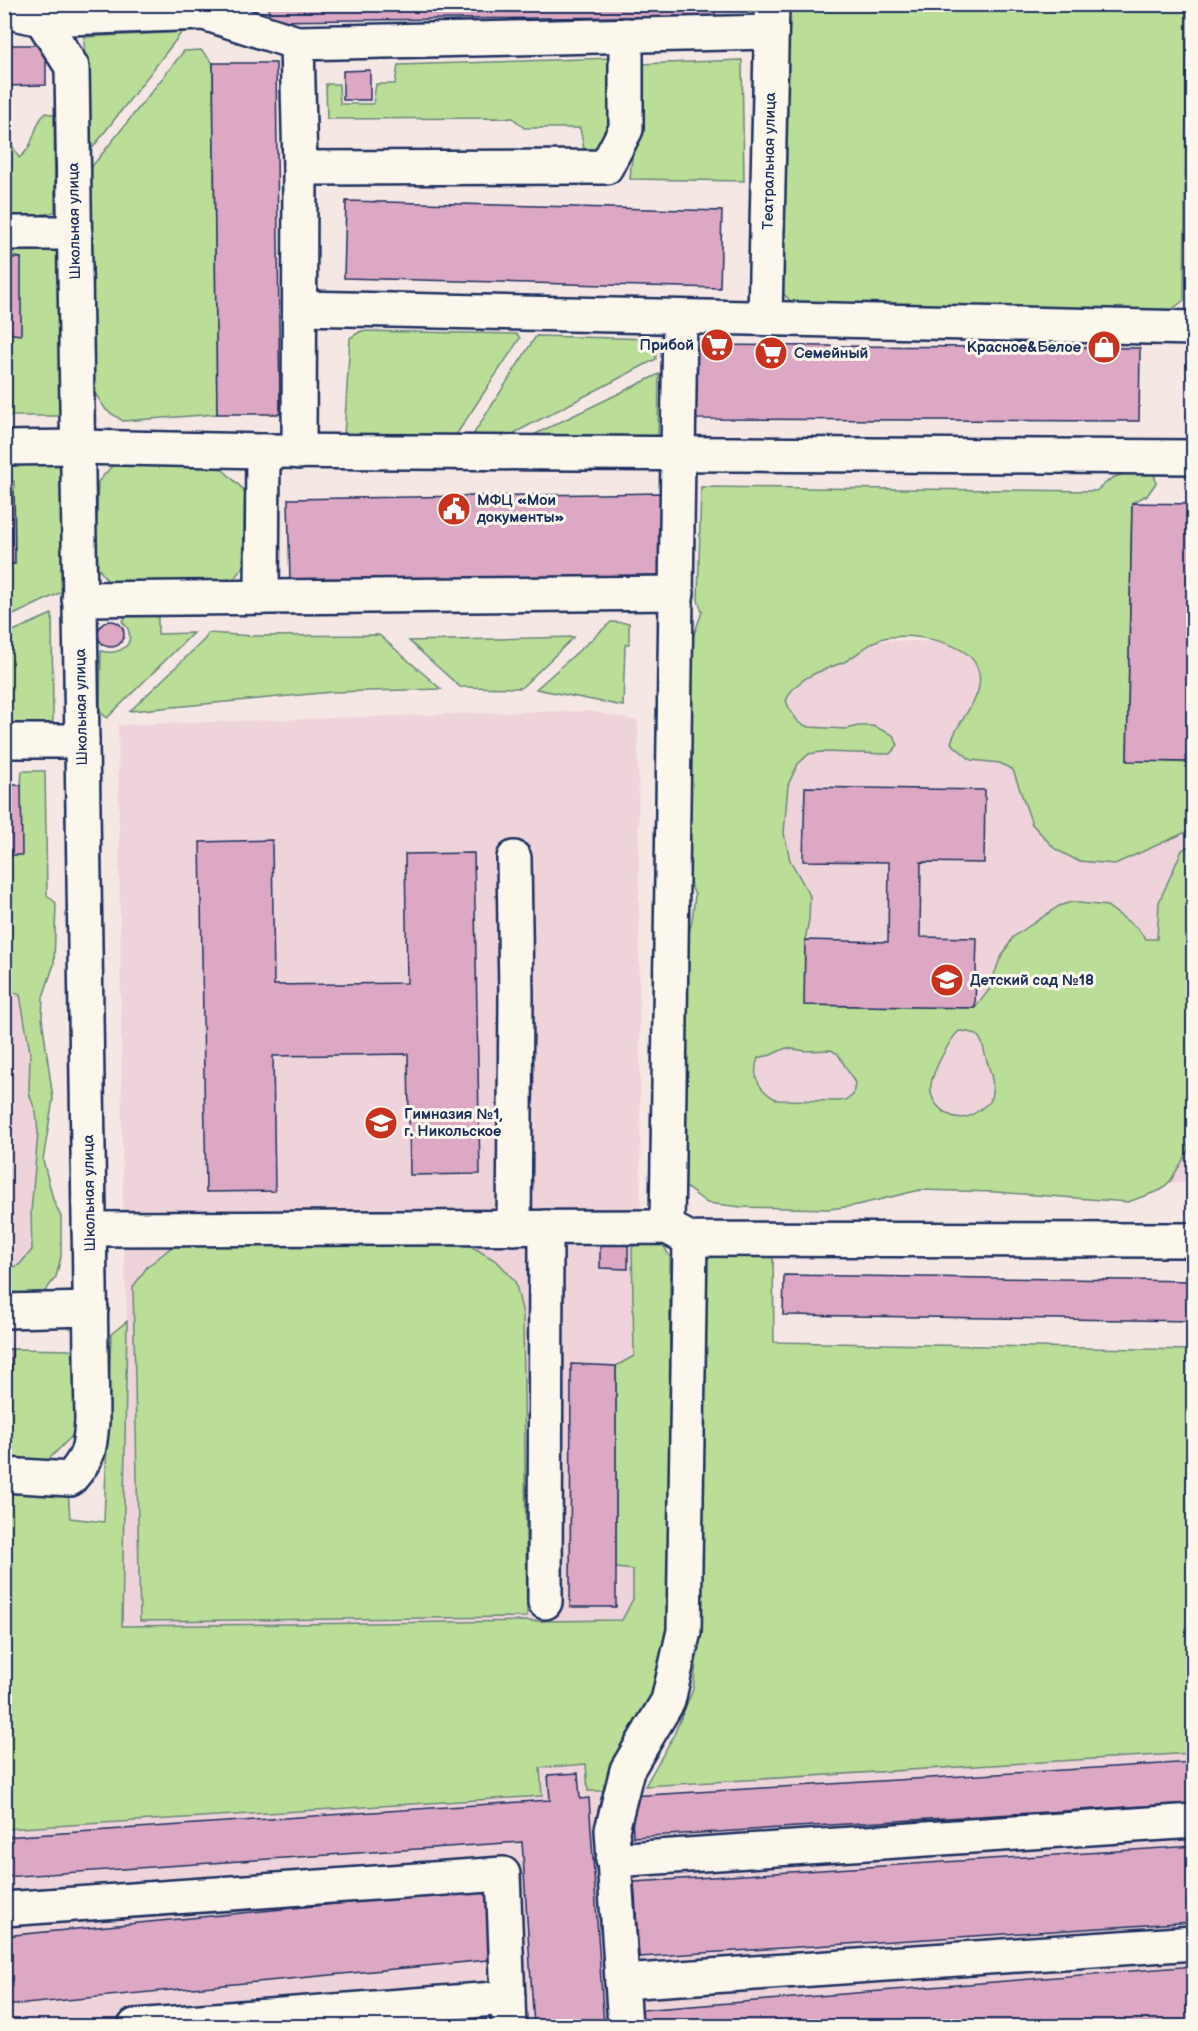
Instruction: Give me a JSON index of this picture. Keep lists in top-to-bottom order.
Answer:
{
  "streets": {
    "street": ["Театральная улица", "Школьная улица"]
  },
  "places": {
    "supermarket": ["Прибой", "Семейный"],
    "shop": ["Красное&Белое"],
    "public building": ["МФЦ «Мои документы»"],
    "school or university": ["Детский сад №18", "Гимназия №1, г. Никольское"]
  }
}
